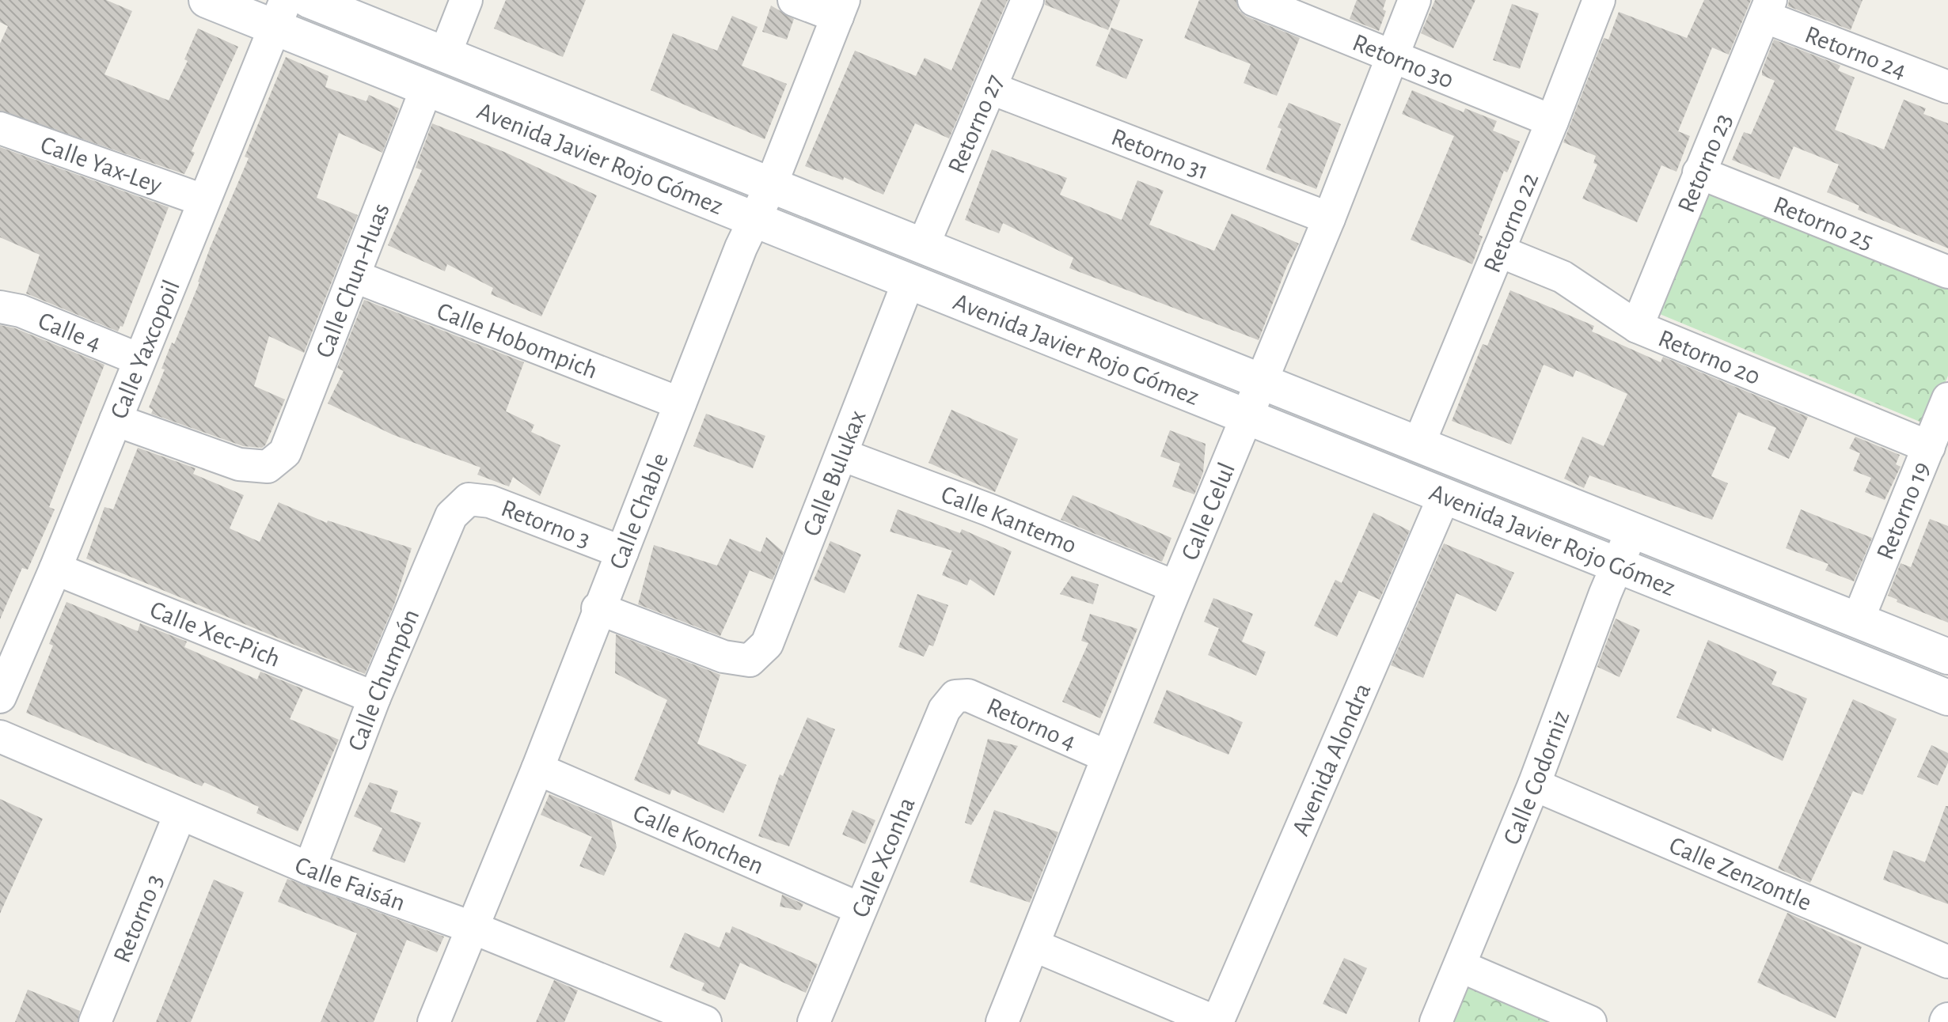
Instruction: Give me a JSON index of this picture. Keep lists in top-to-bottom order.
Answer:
{
  "streets": {
    "main road": ["Avenida Javier Rojo Gómez"],
    "street": [
      "Retorno 24",
      "Retorno 30",
      "Retorno 27",
      "Retorno 31",
      "Retorno 23",
      "Calle Yax-Ley",
      "Retorno 25",
      "Retorno 22",
      "Calle Chun-Huas",
      "Calle 4",
      "Calle Hobompich",
      "Calle Yaxcopoil",
      "Retorno 20",
      "Calle Bulukax",
      "Retorno 19",
      "Calle Chable",
      "Calle Celul",
      "Calle Kantemo",
      "Retorno 3",
      "Calle Xec-Pich",
      "Calle Chumpón",
      "Retorno 4",
      "Avenida Alondra",
      "Calle Codorniz",
      "Calle Konchen",
      "Calle Xconha",
      "Calle Zenzontle",
      "Calle Faisán"
    ]
  },
  "crossings": [
    ["Retorno 24", "Retorno 23"],
    ["Retorno 30", "Retorno 22"],
    ["Retorno 30", "Calle Celul"],
    ["Retorno 27", "Retorno 31"],
    ["Retorno 27", "Avenida Javier Rojo Gómez"],
    ["Retorno 31", "Calle Celul"],
    ["Avenida Javier Rojo Gómez", "Retorno 22"],
    ["Avenida Javier Rojo Gómez", "Calle Chun-Huas"],
    ["Avenida Javier Rojo Gómez", "Calle Yaxcopoil"],
    ["Avenida Javier Rojo Gómez", "Calle Bulukax"],
    ["Avenida Javier Rojo Gómez", "Retorno 19"],
    ["Avenida Javier Rojo Gómez", "Calle Chable"],
    ["Avenida Javier Rojo Gómez", "Calle Celul"],
    ["Avenida Javier Rojo Gómez", "Avenida Alondra"],
    ["Avenida Javier Rojo Gómez", "Calle Codorniz"],
    ["Retorno 23", "Retorno 25"],
    ["Retorno 23", "Retorno 20"],
    ["Calle Yax-Ley", "Calle Yaxcopoil"],
    ["Retorno 22", "Retorno 20"],
    ["Calle Chun-Huas", "Calle Hobompich"],
    ["Calle Chun-Huas", "Calle Yaxcopoil"],
    ["Calle 4", "Calle Yaxcopoil"],
    ["Calle Hobompich", "Calle Chable"],
    ["Calle Yaxcopoil", "Calle Xec-Pich"],
    ["Retorno 20", "Retorno 19"],
    ["Calle Bulukax", "Calle Chable"],
    ["Calle Bulukax", "Calle Kantemo"],
    ["Calle Chable", "Retorno 3"],
    ["Calle Chable", "Calle Konchen"],
    ["Calle Chable", "Calle Faisán"],
    ["Calle Celul", "Calle Kantemo"],
    ["Calle Celul", "Retorno 4"],
    ["Retorno 3", "Calle Chumpón"],
    ["Retorno 3", "Calle Faisán"],
    ["Calle Xec-Pich", "Calle Chumpón"],
    ["Calle Chumpón", "Calle Faisán"],
    ["Retorno 4", "Calle Xconha"],
    ["Calle Codorniz", "Calle Zenzontle"],
    ["Calle Konchen", "Calle Xconha"]
  ]
}
